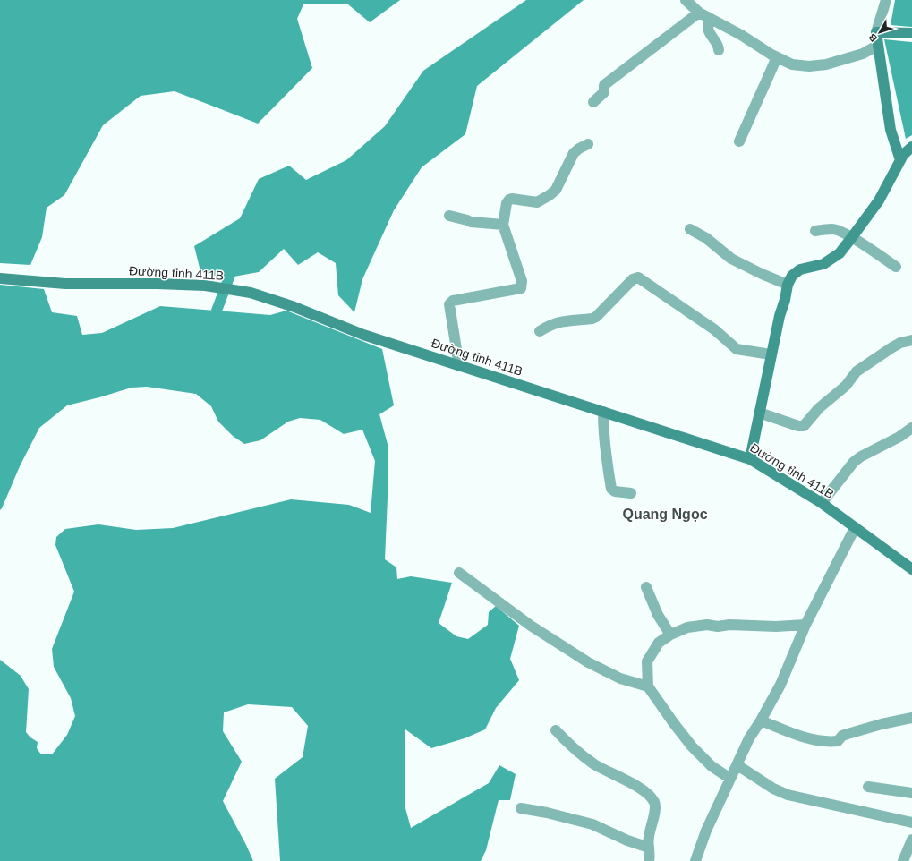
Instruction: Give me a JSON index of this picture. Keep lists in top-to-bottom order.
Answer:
{
  "streets": {
    "main road": ["Đường tỉnh 411B"]
  },
  "districts": ["Quang Ngọc"],
  "north": "bottom left"
}
